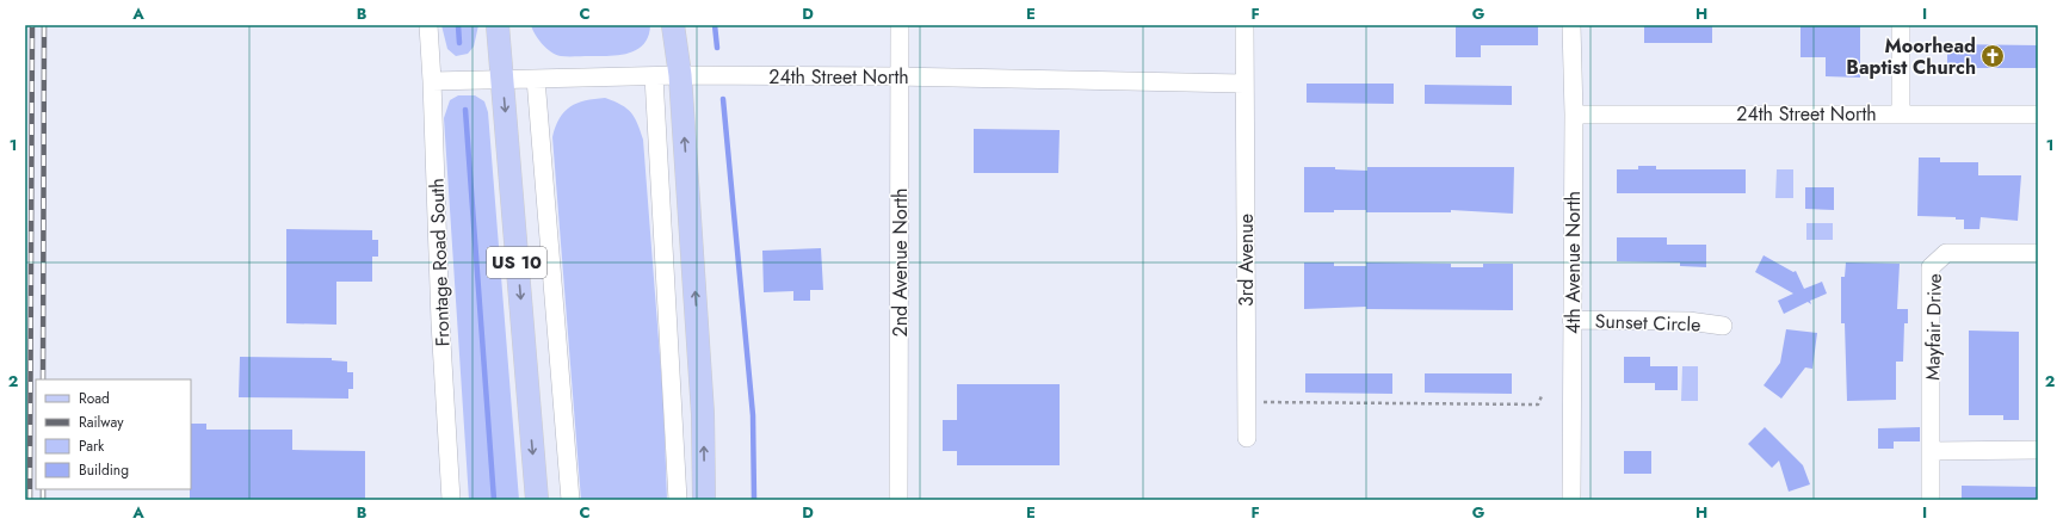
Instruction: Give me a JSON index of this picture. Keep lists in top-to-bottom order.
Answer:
{
  "streets": {
    "main road": ["US 10"],
    "street": [
      "24th Street North",
      "3rd Avenue",
      "Frontage Road South",
      "2nd Avenue North",
      "4th Avenue North",
      "Sunset Circle",
      "Mayfair Drive"
    ]
  },
  "crossings": [
    ["24th Street North", "3rd Avenue"],
    ["24th Street North", "Frontage Road South"],
    ["24th Street North", "US 10"],
    ["24th Street North", "2nd Avenue North"],
    ["24th Street North", "4th Avenue North"],
    ["4th Avenue North", "Sunset Circle"]
  ],
  "places": {
    "church": ["Moorhead Baptist Church"]
  },
  "legend": [
    "Road",
    "Railway",
    "Park",
    "Building"
  ],
  "grid": {
    "columns": [
      "A",
      "B",
      "C",
      "D",
      "E",
      "F",
      "G",
      "H",
      "I"
    ],
    "rows": ["1", "2"]
  }
}
